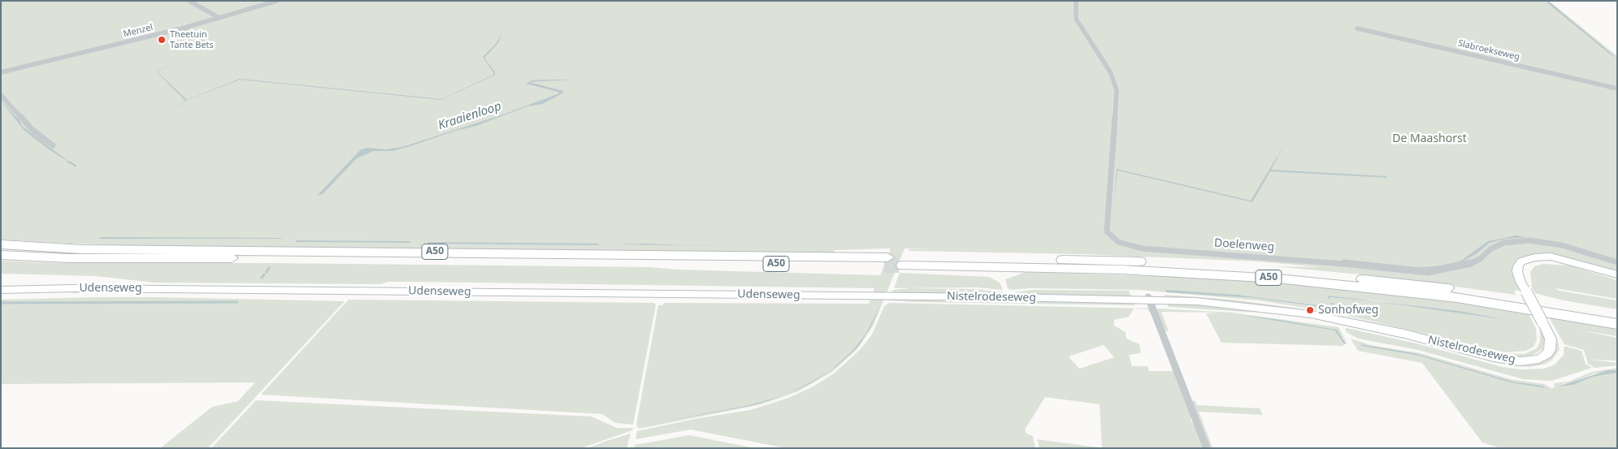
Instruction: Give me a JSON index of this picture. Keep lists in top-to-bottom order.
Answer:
{
  "streets": {
    "highway": ["A50"],
    "street": [
      "Menzel",
      "Slabroekseweg",
      "Doelenweg",
      "Udenseweg",
      "Nistelrodeseweg"
    ]
  },
  "crossings": [
    ["Udenseweg", "Nistelrodeseweg"]
  ],
  "water": ["Kraaienloop"],
  "parks": ["De Maashorst"],
  "places": ["Theetuin Tante Bets", "Sonhofweg"]
}
